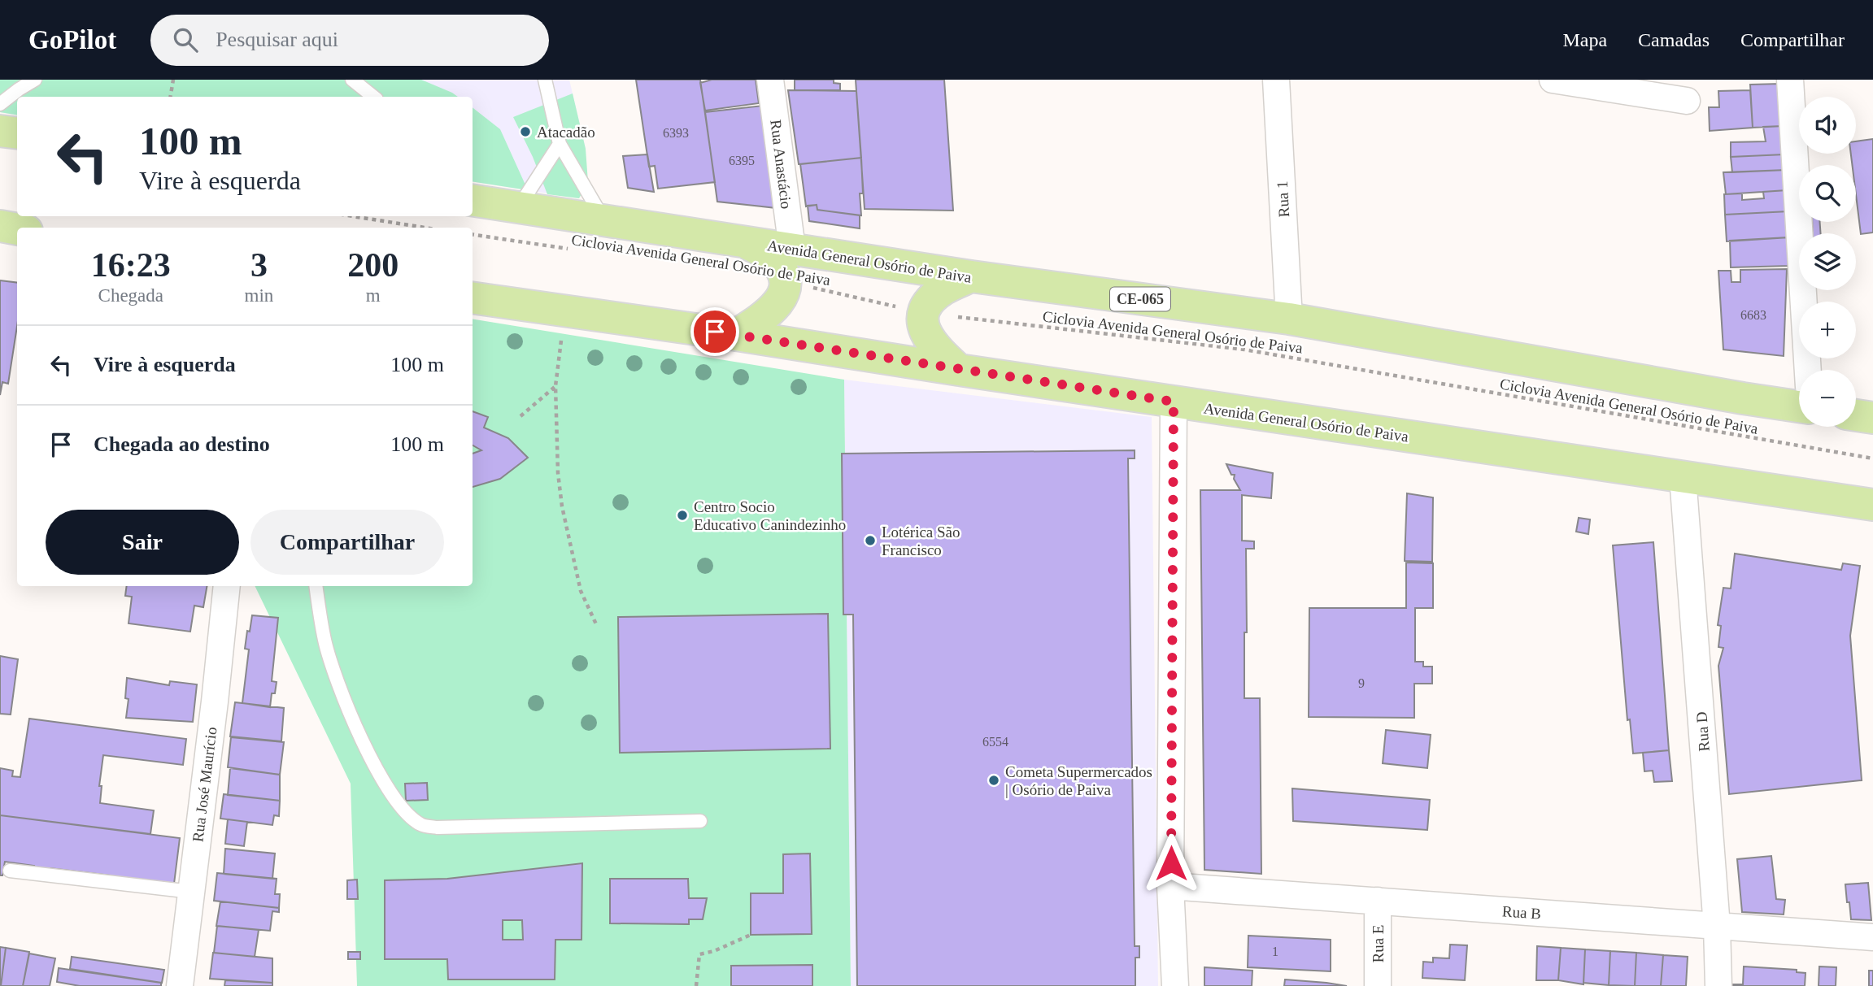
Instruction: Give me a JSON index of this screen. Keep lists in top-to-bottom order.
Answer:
{
  "streets": {
    "main road": ["Avenida General Osório de Paiva", "CE-065"],
    "street": [
      "Rua Anastácio",
      "Rua 1",
      "Rua D",
      "Rua José Maurício",
      "Rua B",
      "Rua E"
    ],
    "path": ["Ciclovia Avenida General Osório de Paiva"]
  },
  "crossings": [
    ["Rua Anastácio", "Avenida General Osório de Paiva"],
    ["Rua 1", "Avenida General Osório de Paiva"],
    ["Avenida General Osório de Paiva", "Rua D"],
    ["Rua D", "Rua B"],
    ["Rua B", "Rua E"]
  ],
  "places": [
    "Atacadão",
    "Centro Socio Educativo Canindezinho",
    "Lotérica São Francisco",
    "Cometa Supermercados | Osório de Paiva"
  ],
  "house_numbers": [
    "6393",
    "6395",
    "6683",
    "9",
    "6554",
    "1"
  ],
  "page": {
    "header": "GoPilot",
    "search": "Pesquisar aqui",
    "nav": ["Mapa", "Camadas", "Compartilhar"],
    "map_buttons": ["+", "−"],
    "turn": ["100 m", "Vire à esquerda"],
    "eta": [
      "16:23",
      "Chegada",
      "3",
      "min",
      "200",
      "m"
    ],
    "list": [
      {
        "name": "Vire à esquerda",
        "value": "100 m"
      },
      {
        "name": "Chegada ao destino",
        "value": "100 m"
      }
    ],
    "buttons": ["Sair", "Compartilhar"]
  }
}
